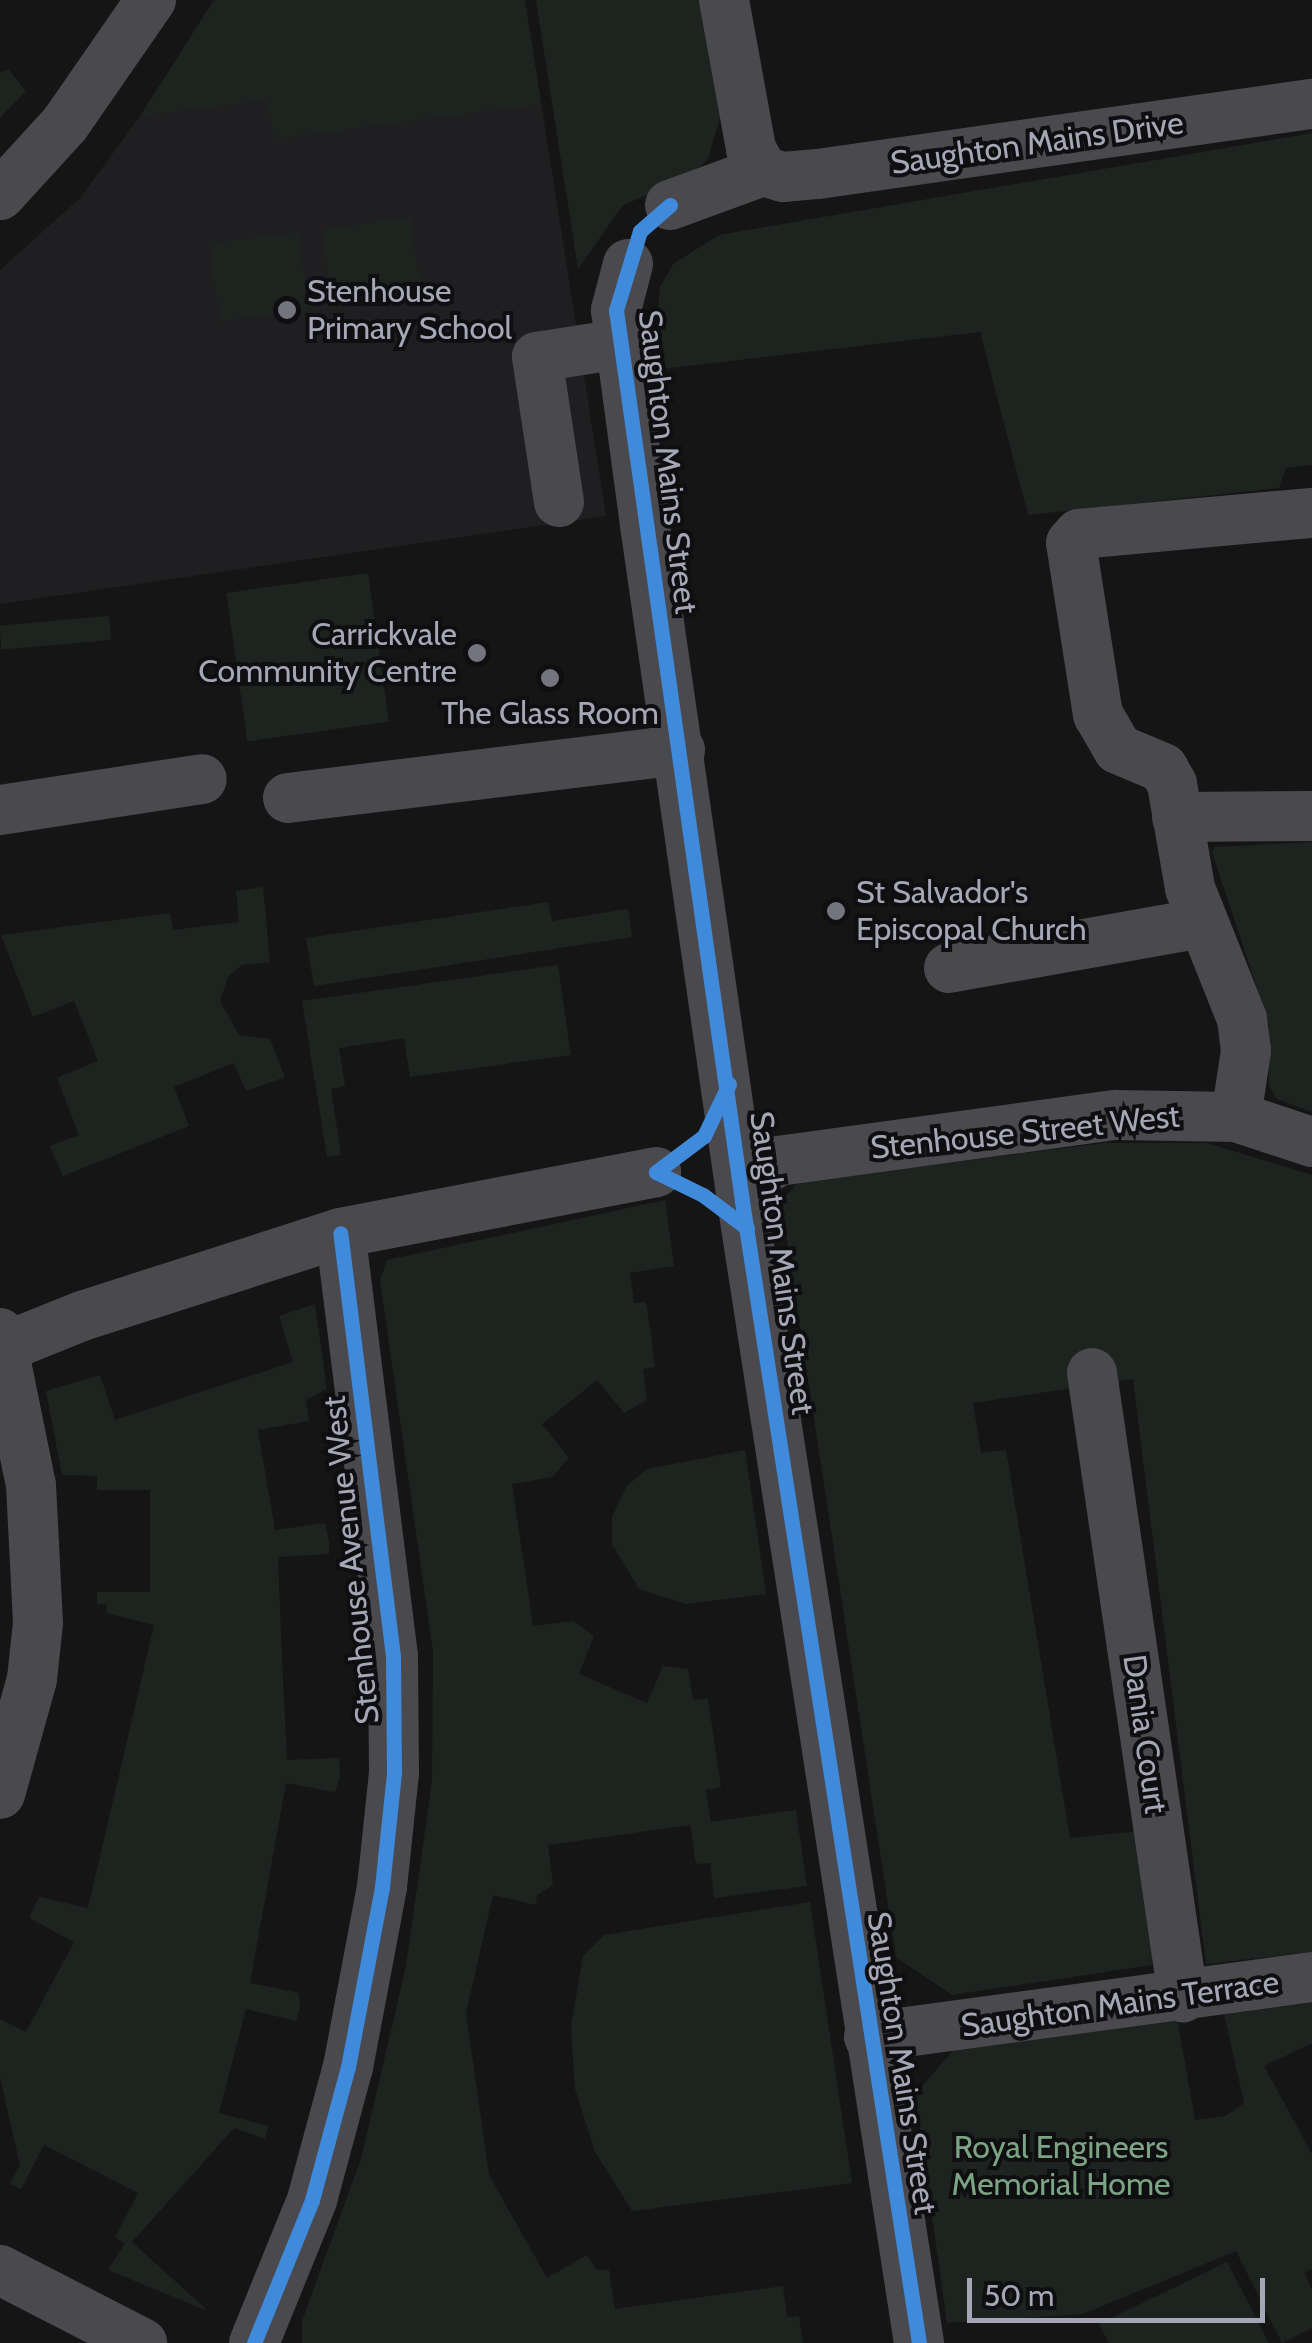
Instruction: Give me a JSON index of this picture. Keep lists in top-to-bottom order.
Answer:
{
  "streets": {
    "street": [
      "Saughton Mains Drive",
      "Saughton Mains Street",
      "Stenhouse Street West",
      "Stenhouse Avenue West",
      "Dania Court",
      "Saughton Mains Terrace"
    ]
  },
  "crossings": [
    ["Saughton Mains Street", "Stenhouse Street West"],
    ["Saughton Mains Street", "Saughton Mains Terrace"],
    ["Dania Court", "Saughton Mains Terrace"]
  ],
  "parks": ["Royal Engineers Memorial Home"],
  "places": [
    "Stenhouse Primary School",
    "Carrickvale Community Centre",
    "The Glass Room",
    "St Salvador's Episcopal Church"
  ],
  "scale_bar": "50 m"
}
